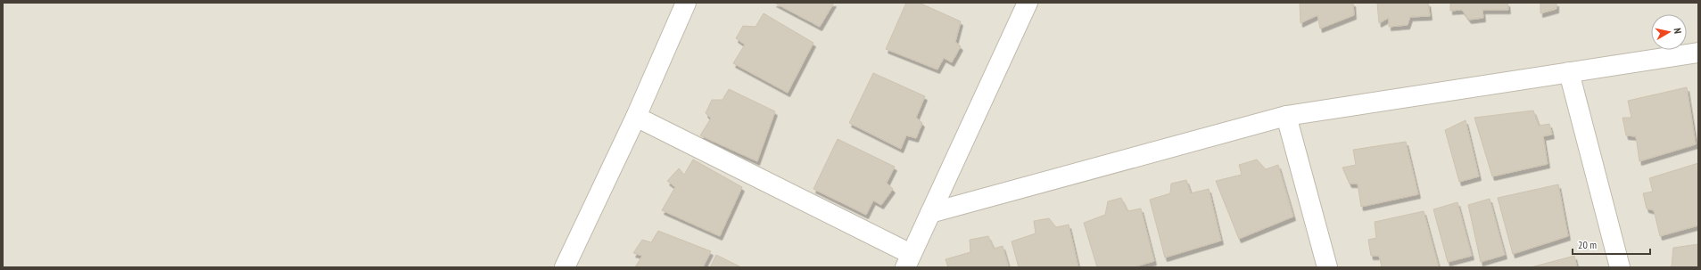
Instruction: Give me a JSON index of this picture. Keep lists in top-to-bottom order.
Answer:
{
  "scale_bar": "20 m",
  "north": "right"
}
